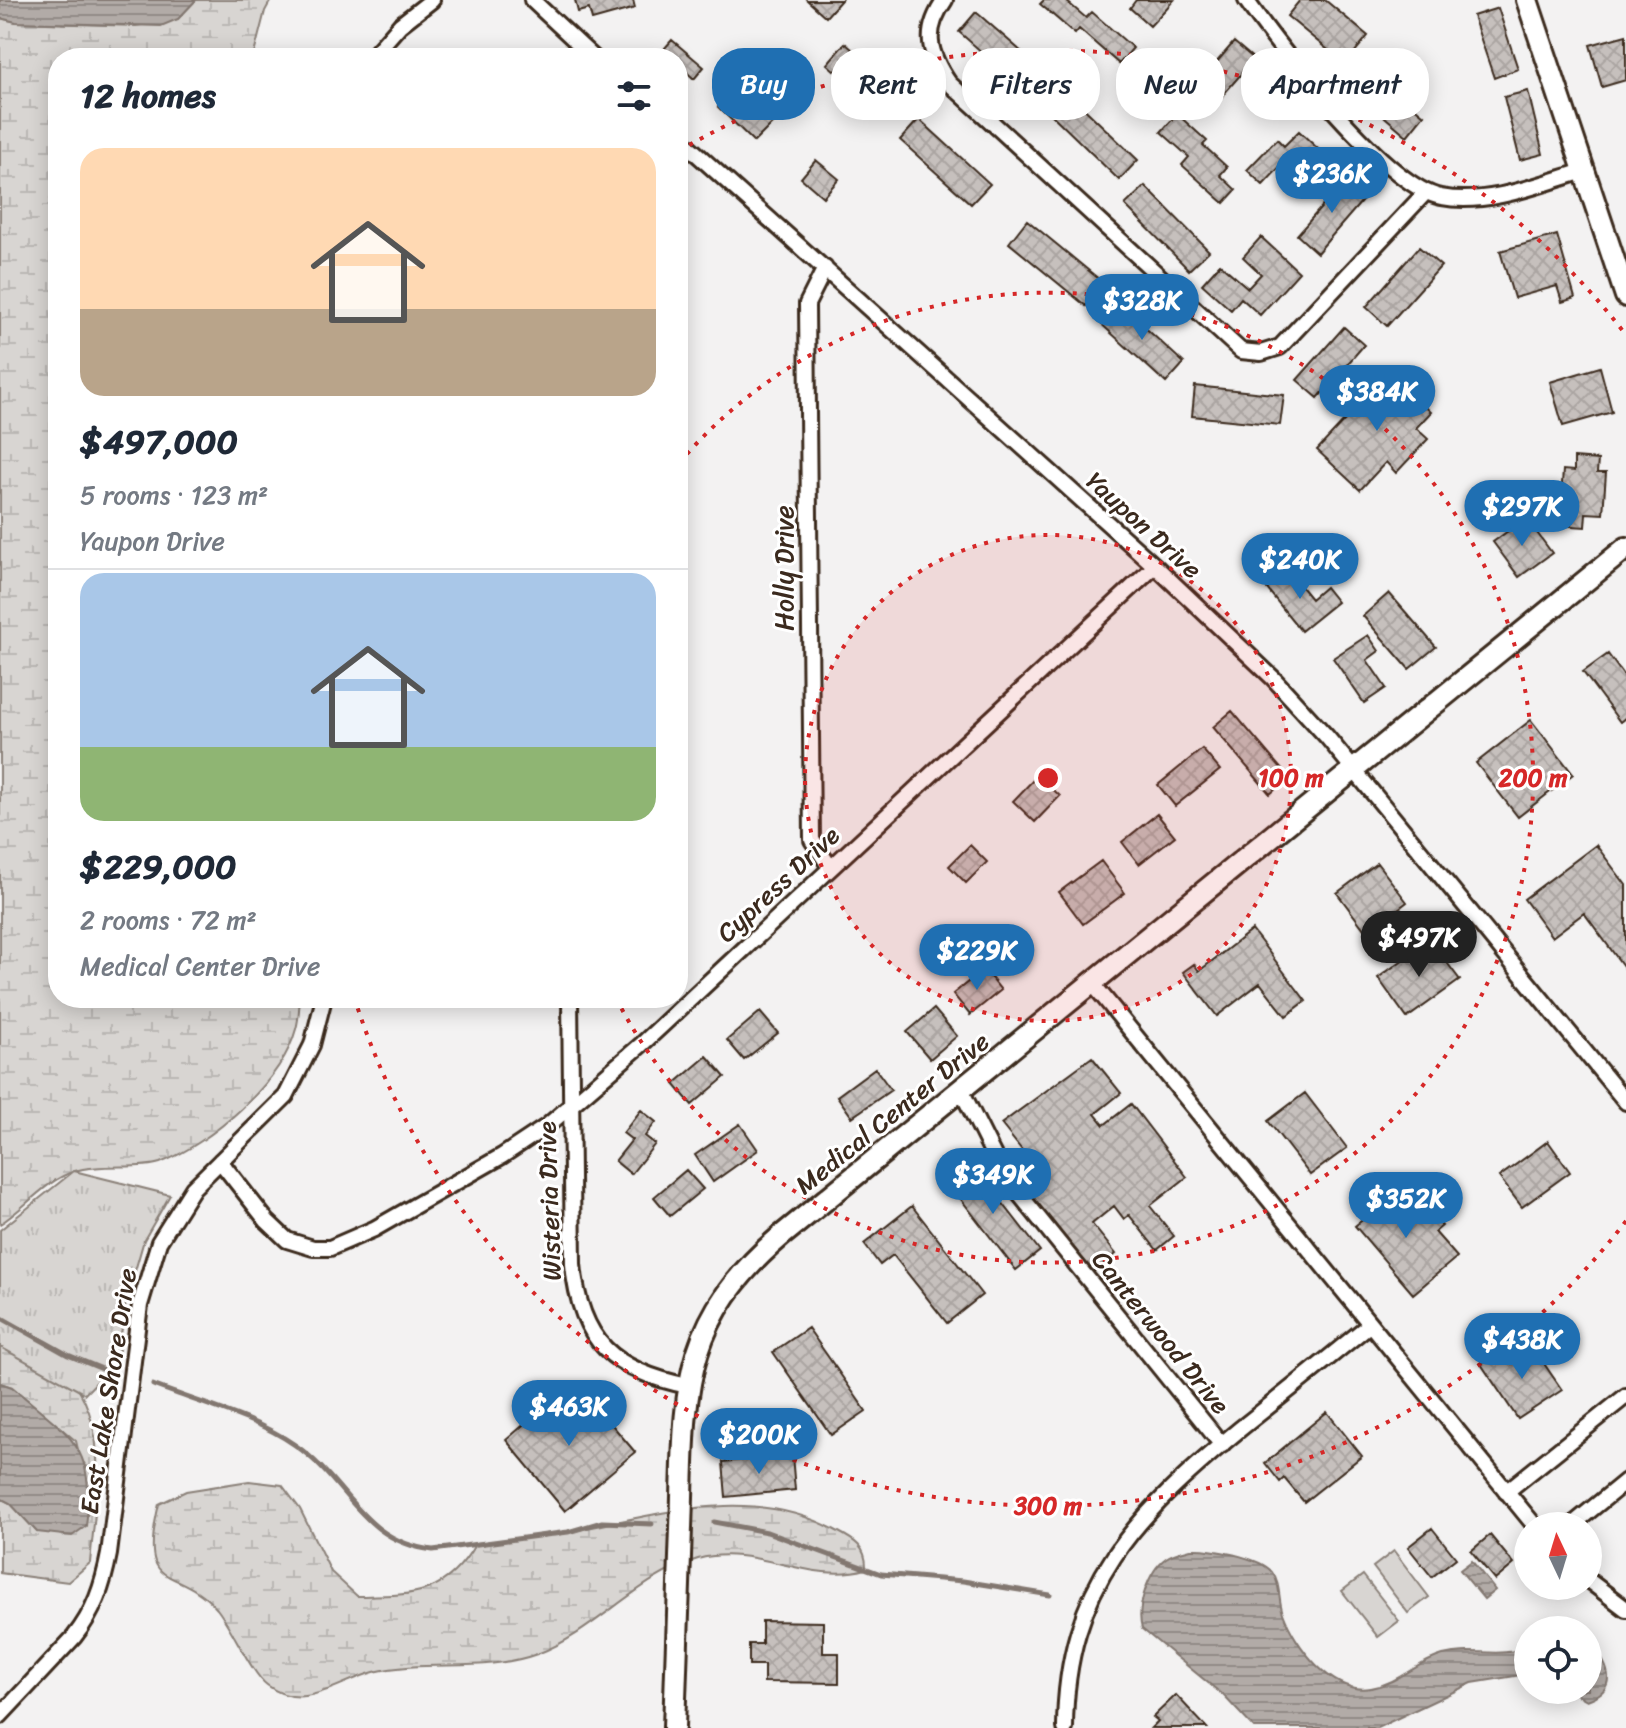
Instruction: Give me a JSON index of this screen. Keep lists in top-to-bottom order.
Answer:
{
  "streets": {
    "street": [
      "Yaupon Drive",
      "Holly Drive",
      "Cypress Drive",
      "Medical Center Drive",
      "Wisteria Drive",
      "Canterwood Drive",
      "East Lake Shore Drive"
    ]
  },
  "crossings": [
    ["Yaupon Drive", "Holly Drive"],
    ["Yaupon Drive", "Cypress Drive"],
    ["Yaupon Drive", "Medical Center Drive"],
    ["Holly Drive", "Cypress Drive"],
    ["Cypress Drive", "Wisteria Drive"],
    ["Cypress Drive", "East Lake Shore Drive"],
    ["Medical Center Drive", "Wisteria Drive"],
    ["Medical Center Drive", "Canterwood Drive"]
  ],
  "north": "top",
  "page": {
    "chip": [
      "Buy",
      "Rent",
      "Filters",
      "New",
      "Apartment"
    ],
    "heading": "12 homes",
    "list": [
      {
        "name": "$497,000",
        "note": "5 rooms · 123 m² · Yaupon Drive"
      },
      {
        "name": "$229,000",
        "note": "2 rooms · 72 m² · Medical Center Drive"
      }
    ],
    "price": [
      "$236K",
      "$328K",
      "$384K",
      "$297K",
      "$240K",
      "$497K",
      "$229K",
      "$349K",
      "$352K",
      "$438K",
      "$463K",
      "$200K"
    ]
  },
  "rings": ["100 m", "200 m", "300 m"]
}
